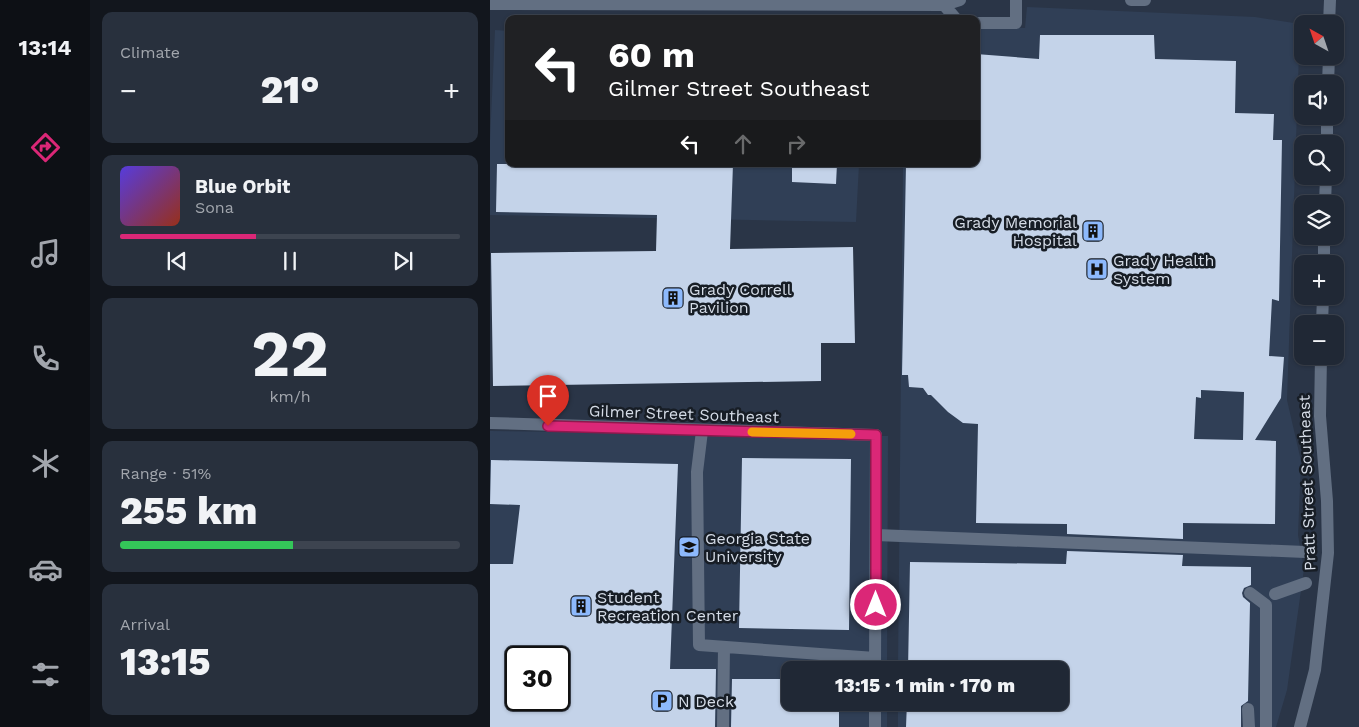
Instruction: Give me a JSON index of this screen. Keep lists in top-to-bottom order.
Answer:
{
  "streets": {
    "street": ["Gilmer Street Southeast", "Pratt Street Southeast"]
  },
  "places": {
    "building": ["Grady Memorial Hospital", "Grady Correll Pavilion", "Student Recreation Center"],
    "hospital": ["Grady Health System"],
    "school or university": ["Georgia State University"],
    "parking": ["N Deck"]
  },
  "north": "top left",
  "page": {
    "tabs": "13:14",
    "tile": [
      "Climate",
      ["22", "km/h"],
      ["Range · 51%", "255 km"],
      ["Arrival", "13:15"]
    ],
    "map_buttons": ["+", "−"],
    "turn": ["60 m", "Gilmer Street Southeast"],
    "heat": ["−", "21°", "+"],
    "song": ["Blue Orbit", "Sona"],
    "limit": "30",
    "trip": "13:15 · 1 min · 170 m"
  }
}
